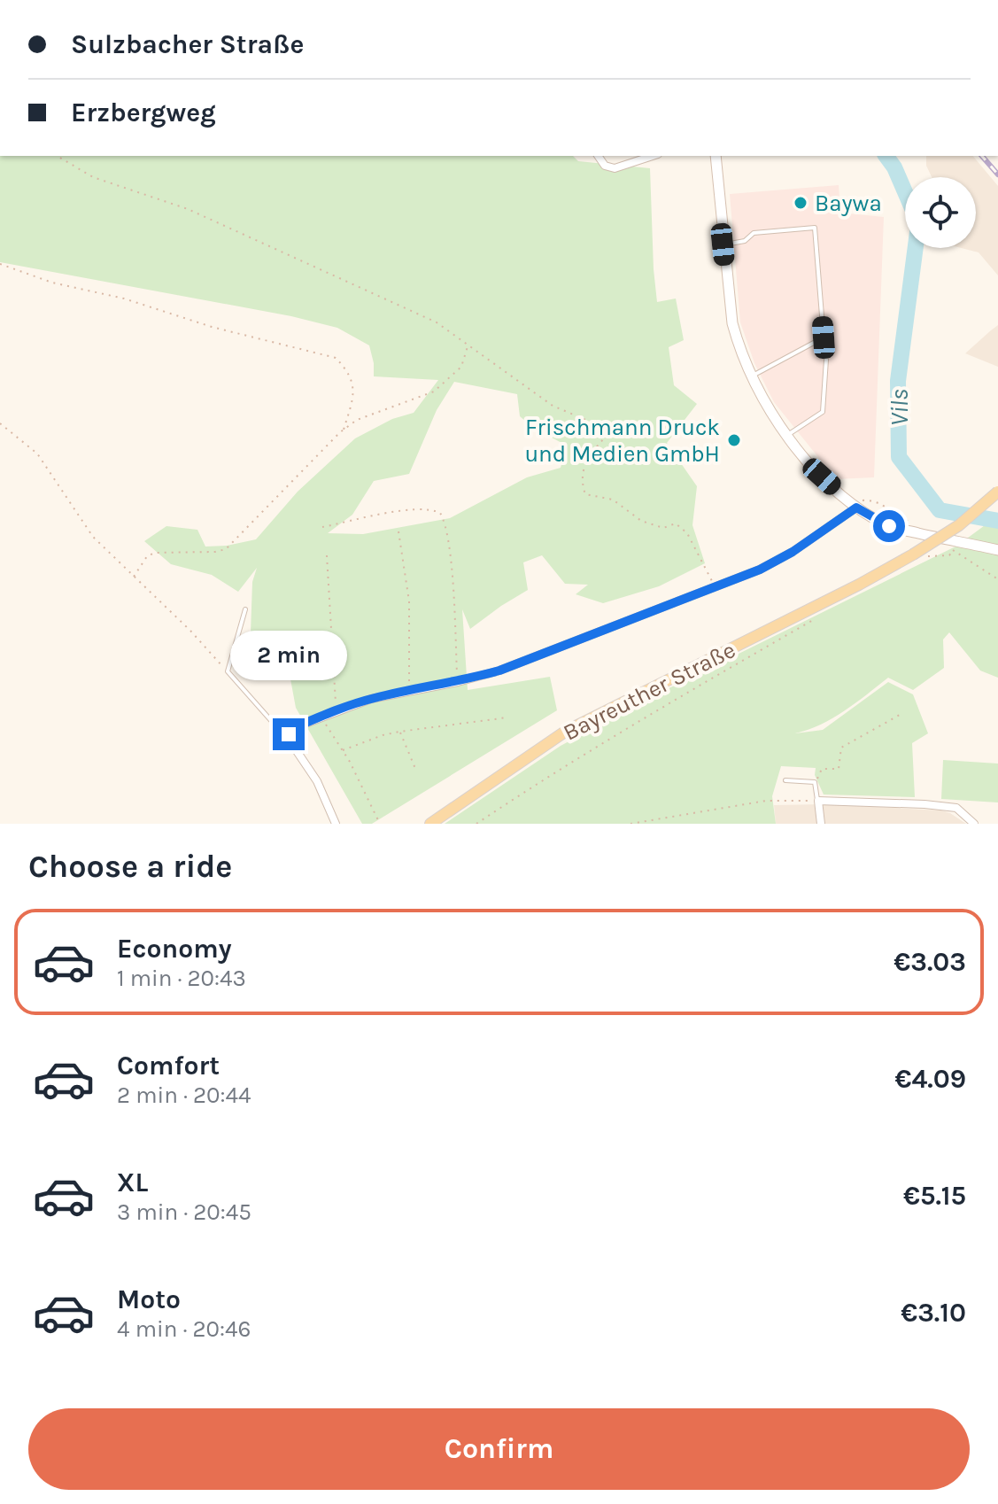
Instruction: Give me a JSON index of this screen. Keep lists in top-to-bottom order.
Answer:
{
  "streets": {
    "main road": ["Bayreuther Straße"]
  },
  "water": ["Vils"],
  "places": ["Baywa", "Frischmann Druck und Medien GmbH"],
  "page": {
    "banner": ["Sulzbacher Straße", "Erzbergweg"],
    "bubble": "2 min",
    "heading": "Choose a ride",
    "list": [
      {
        "name": "Economy",
        "note": "1 min · 20:43",
        "value": "€3.03"
      },
      {
        "name": "Comfort",
        "note": "2 min · 20:44",
        "value": "€4.09"
      },
      {
        "name": "XL",
        "note": "3 min · 20:45",
        "value": "€5.15"
      },
      {
        "name": "Moto",
        "note": "4 min · 20:46",
        "value": "€3.10"
      }
    ],
    "buttons": "Confirm"
  }
}
